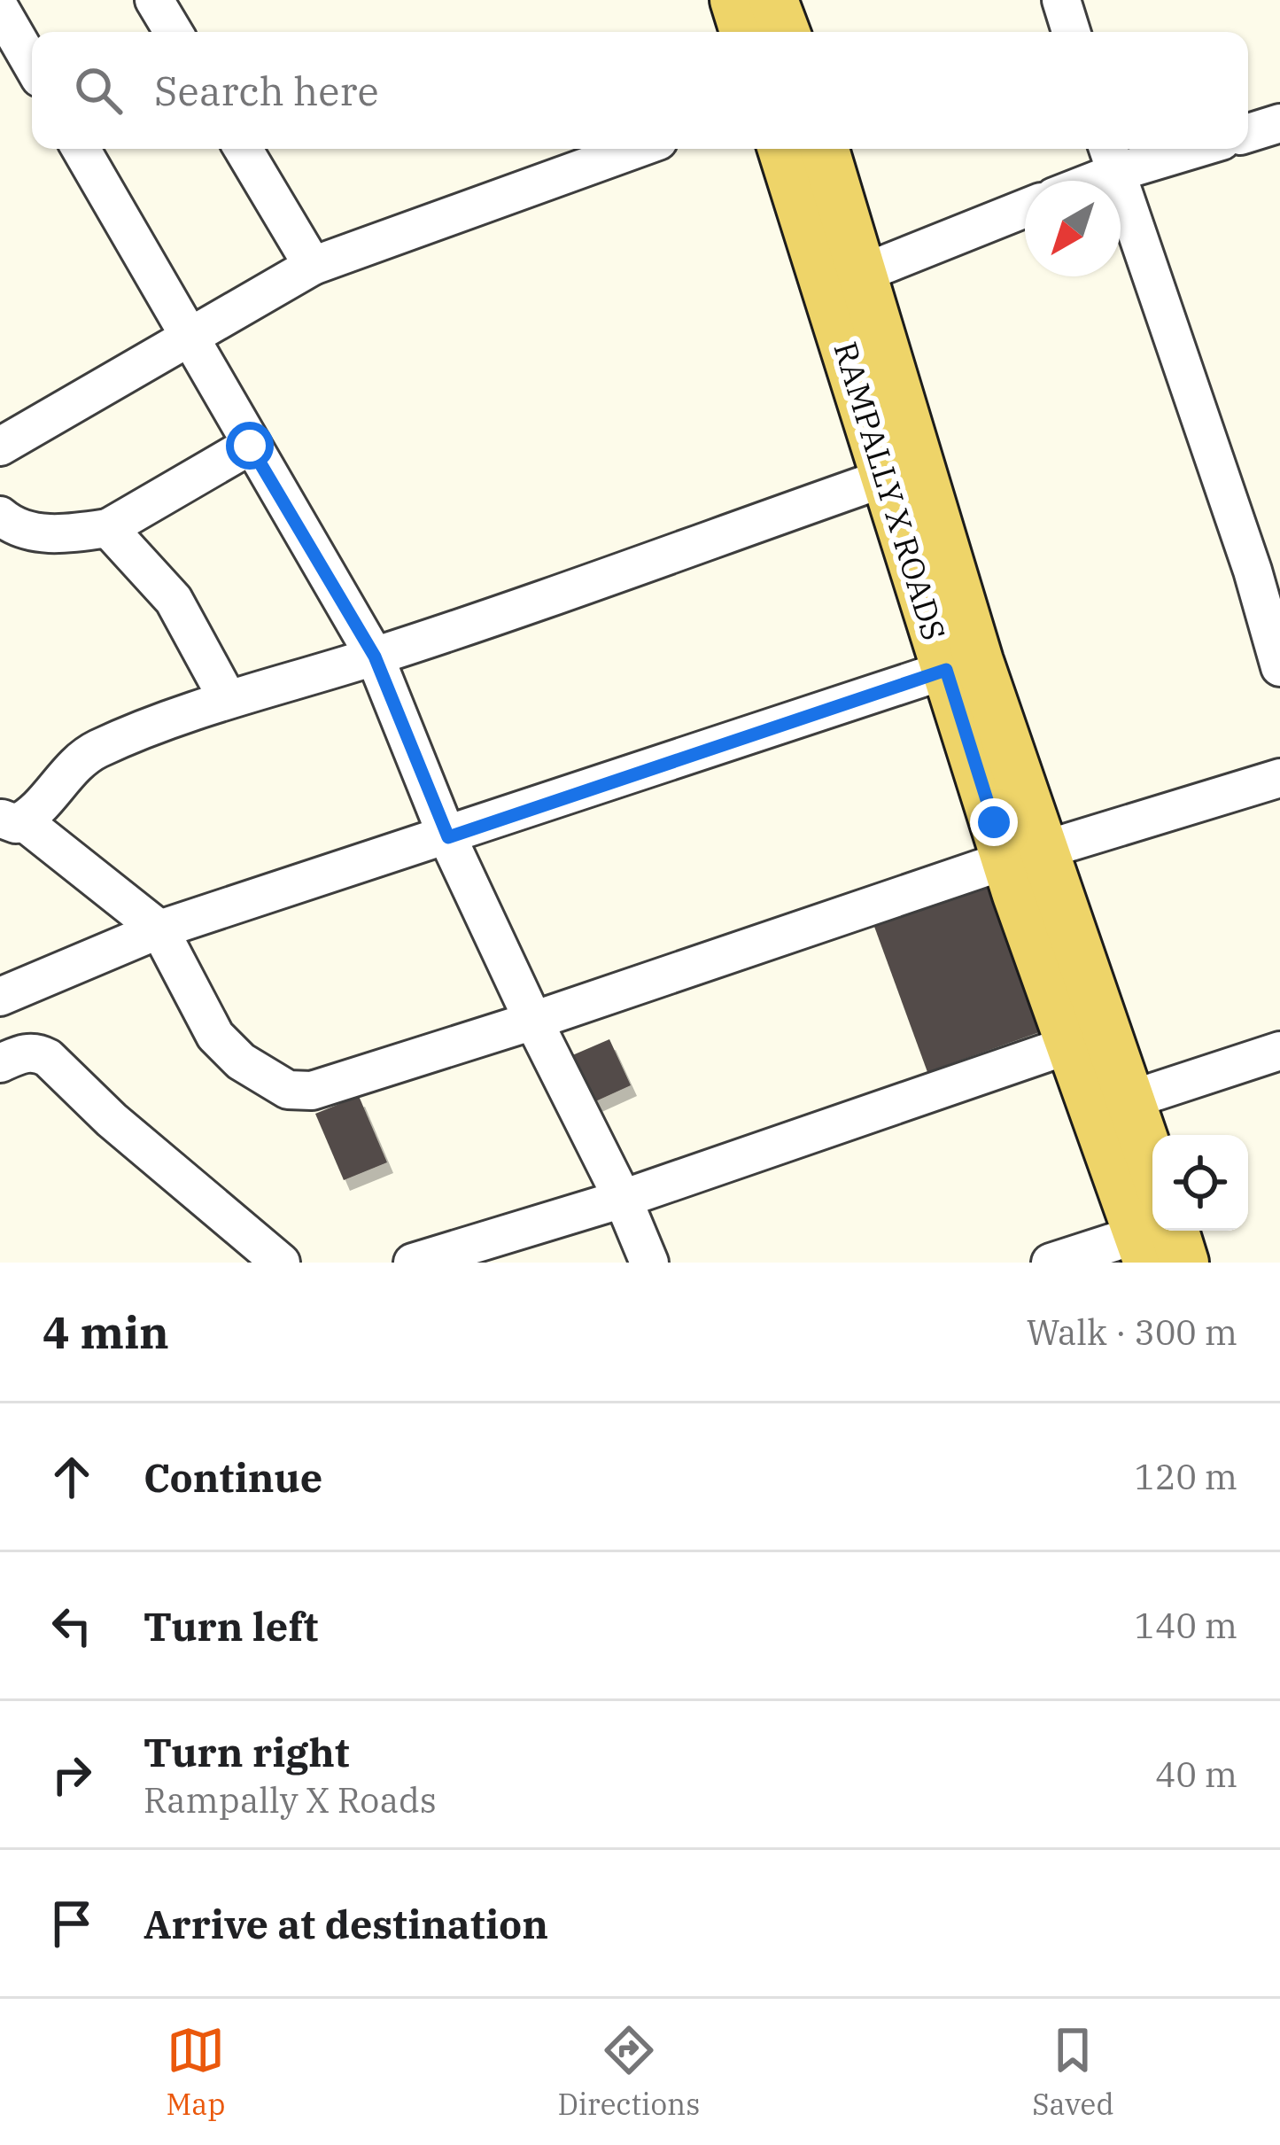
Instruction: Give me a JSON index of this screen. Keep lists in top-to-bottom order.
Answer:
{
  "streets": {
    "main road": ["RAMPALLY X ROADS"]
  },
  "north": "bottom left",
  "page": {
    "search": "Search here",
    "heading": ["4 min", "Walk · 300 m"],
    "list": [
      ["Continue", "120 m"],
      ["Turn left", "140 m"],
      ["Turn right", "Rampally X Roads", "40 m"],
      "Arrive at destination"
    ],
    "nav": ["Map", "Directions", "Saved"]
  }
}
